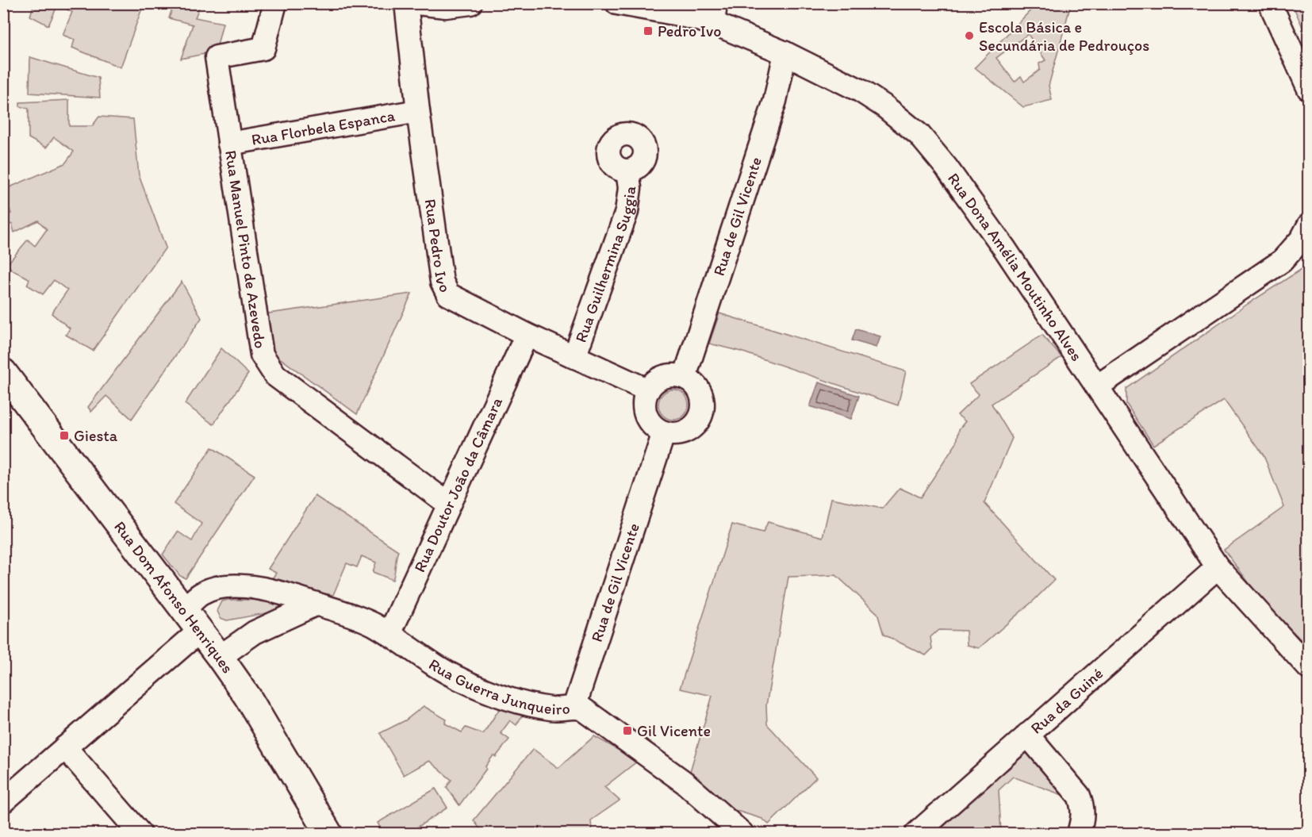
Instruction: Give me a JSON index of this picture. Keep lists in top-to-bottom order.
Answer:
{
  "streets": {
    "main road": ["Rua Dom Afonso Henriques"],
    "street": [
      "Rua Florbela Espanca",
      "Rua de Gil Vicente",
      "Rua Pedro Ivo",
      "Rua Manuel Pinto de Azevedo",
      "Rua Guilhermina Suggia",
      "Rua Dona Amélia Moutinho Alves",
      "Rua Doutor João da Câmara",
      "Rua Guerra Junqueiro",
      "Rua da Guiné"
    ]
  },
  "crossings": [
    ["Rua Florbela Espanca", "Rua Pedro Ivo"],
    ["Rua Florbela Espanca", "Rua Manuel Pinto de Azevedo"],
    ["Rua de Gil Vicente", "Rua Pedro Ivo"],
    ["Rua de Gil Vicente", "Rua Dona Amélia Moutinho Alves"],
    ["Rua de Gil Vicente", "Rua Guerra Junqueiro"],
    ["Rua Pedro Ivo", "Rua Guilhermina Suggia"],
    ["Rua Pedro Ivo", "Rua Doutor João da Câmara"],
    ["Rua Manuel Pinto de Azevedo", "Rua Doutor João da Câmara"],
    ["Rua Dona Amélia Moutinho Alves", "Rua da Guiné"],
    ["Rua Doutor João da Câmara", "Rua Guerra Junqueiro"],
    ["Rua Dom Afonso Henriques", "Rua Guerra Junqueiro"]
  ],
  "places": {
    "transit": ["Pedro Ivo", "Giesta", "Gil Vicente"],
    "other": ["Escola Básica e Secundária de Pedrouços"]
  }
}
